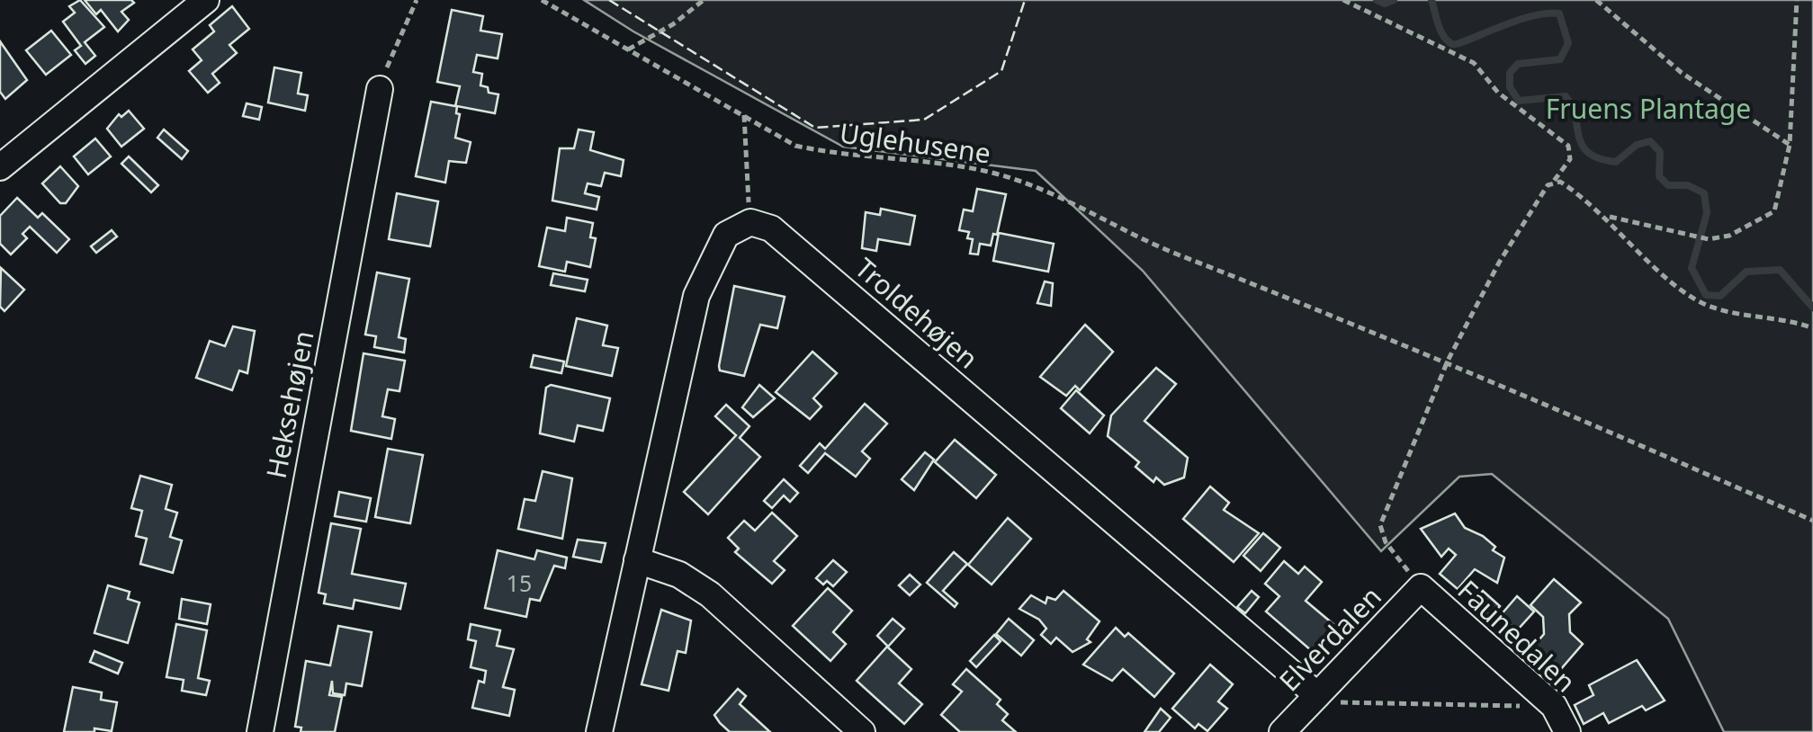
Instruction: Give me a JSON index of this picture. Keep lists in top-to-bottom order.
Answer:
{
  "streets": {
    "street": [
      "Troldehøjen",
      "Heksehøjen",
      "Faunedalen",
      "Elverdalen"
    ],
    "path": ["Uglehusene"]
  },
  "crossings": [
    ["Troldehøjen", "Elverdalen"],
    ["Faunedalen", "Elverdalen"]
  ],
  "parks": ["Fruens Plantage"],
  "house_numbers": ["15"]
}
